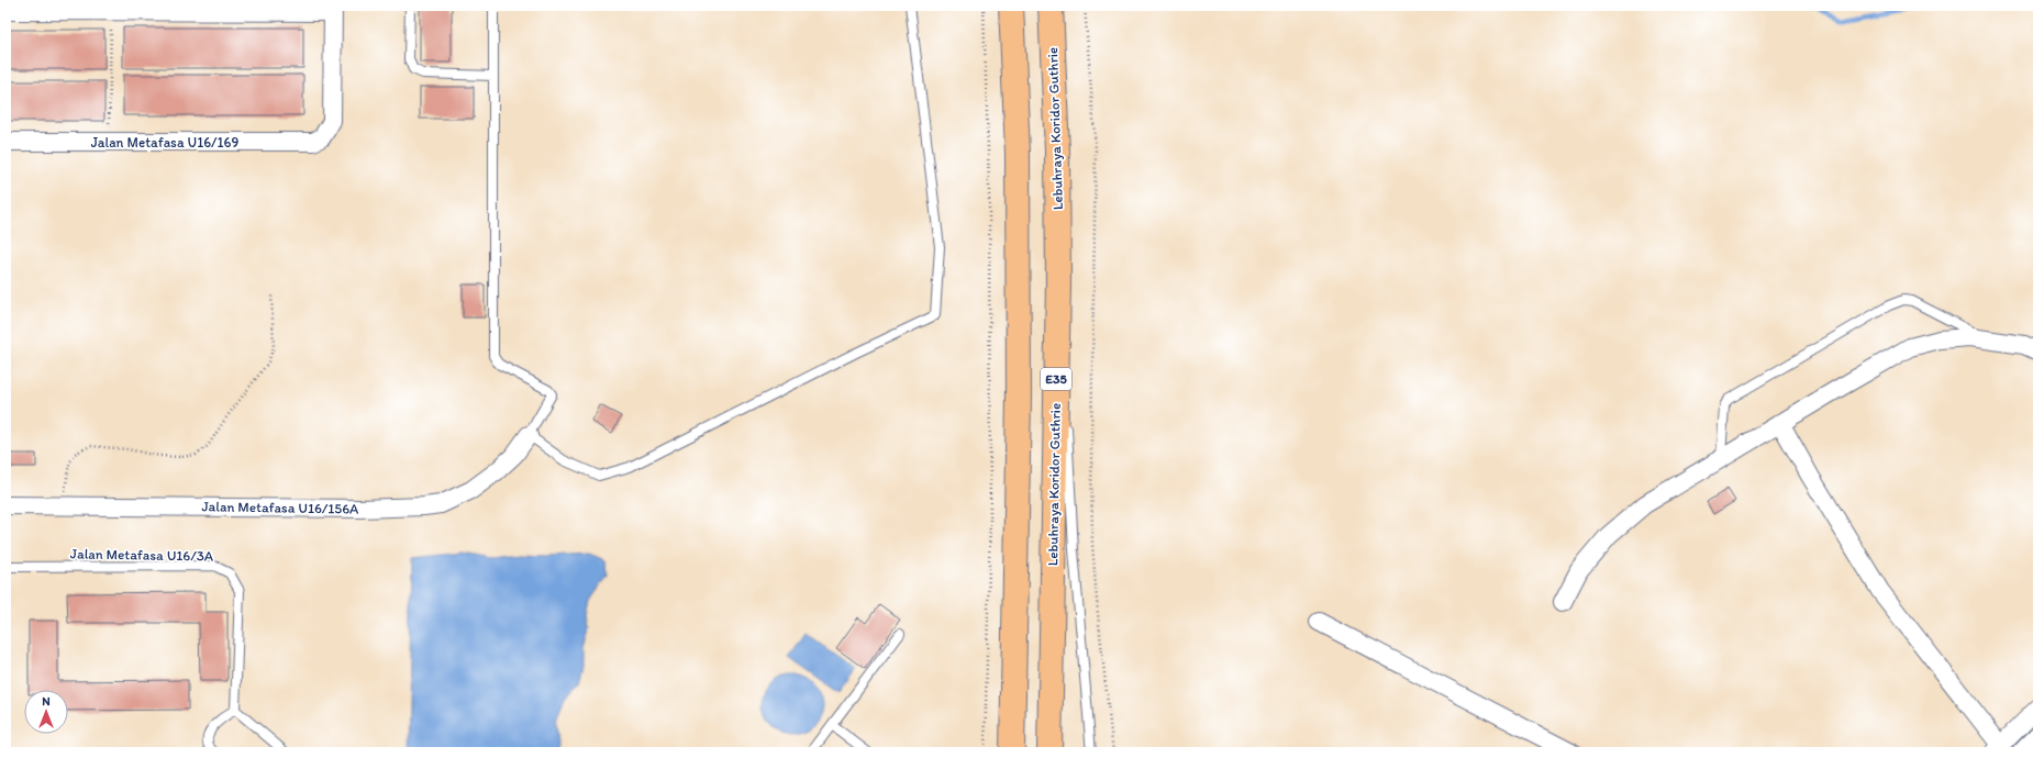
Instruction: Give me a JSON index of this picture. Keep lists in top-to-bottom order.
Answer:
{
  "streets": {
    "highway": ["Lebuhraya Koridor Guthrie", "E35"],
    "street": ["Jalan Metafasa U16/169", "Jalan Metafasa U16/156A"],
    "lane": ["Jalan Metafasa U16/3A"]
  },
  "north": "top"
}
